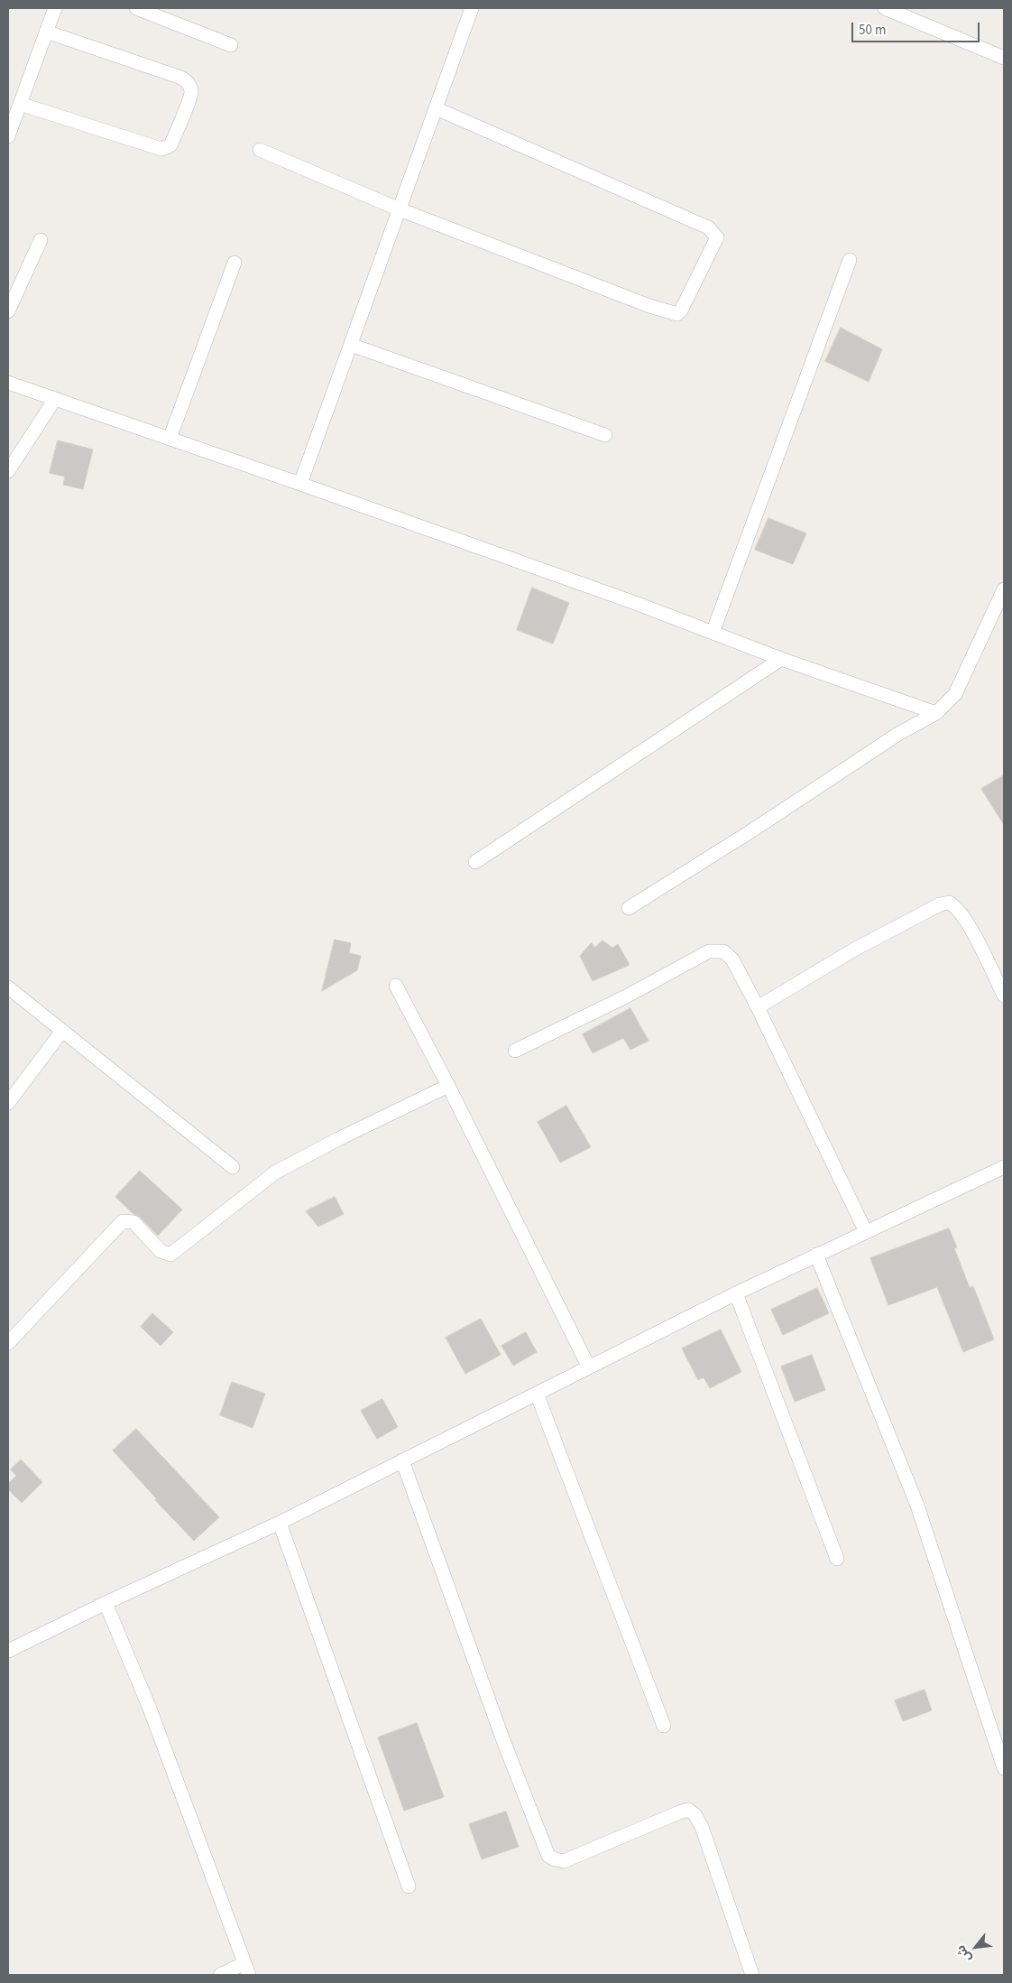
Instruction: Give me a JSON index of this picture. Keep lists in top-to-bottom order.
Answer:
{
  "scale_bar": "50 m",
  "north": "bottom left"
}
